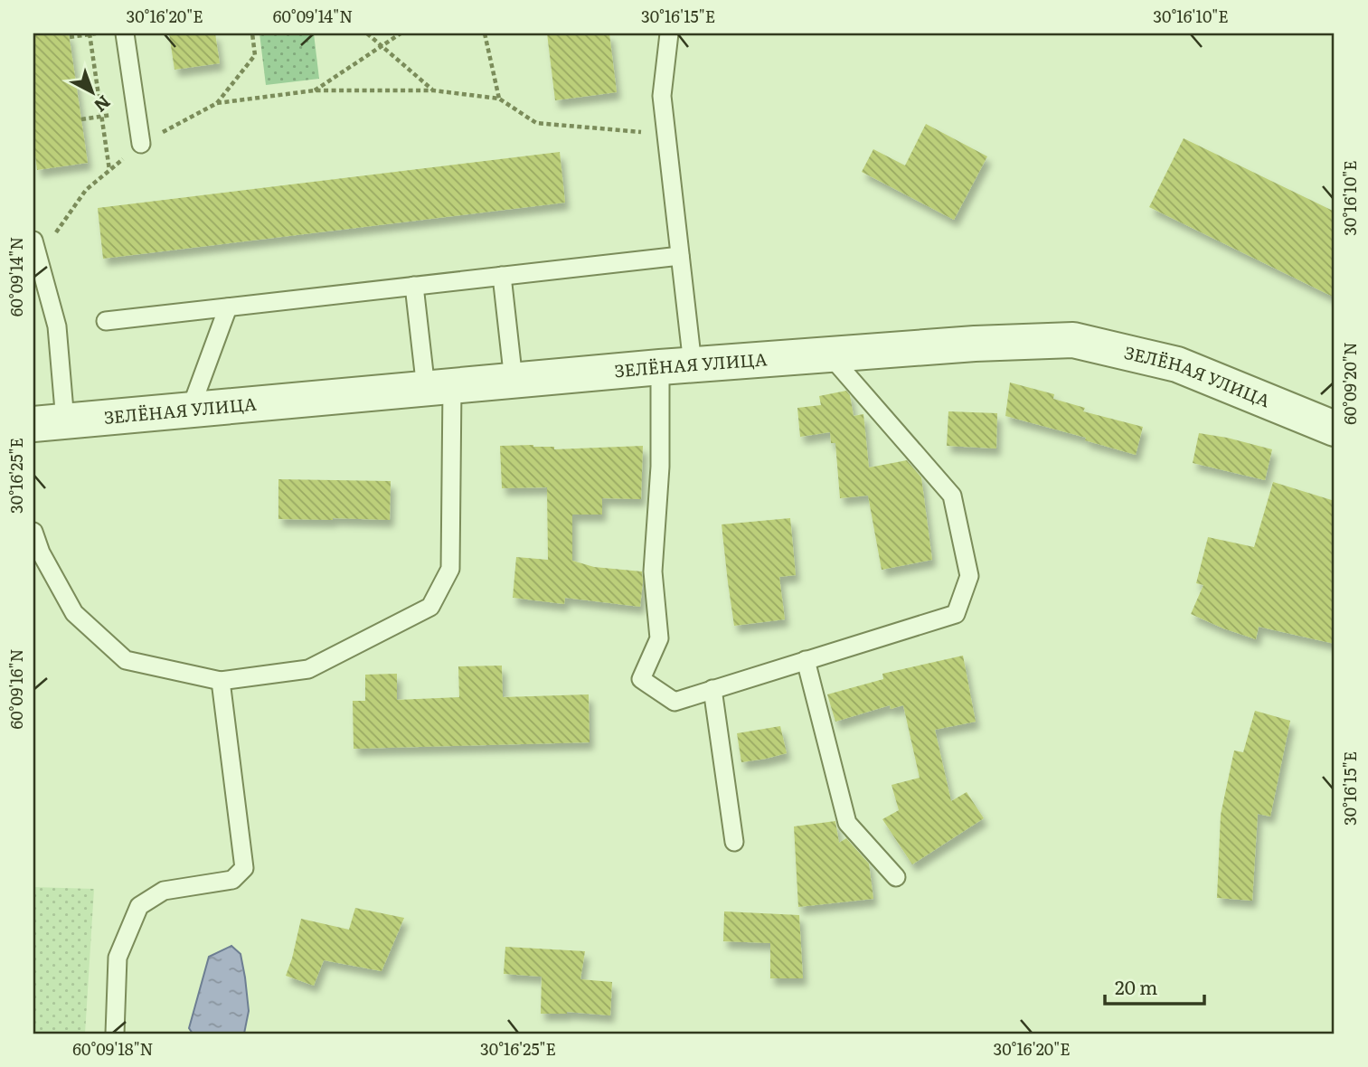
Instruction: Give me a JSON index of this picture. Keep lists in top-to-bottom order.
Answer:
{
  "streets": {
    "street": ["ЗЕЛЁНАЯ УЛИЦА"]
  },
  "scale_bar": "20 m",
  "north": "bottom right",
  "coordinates": [
    "30°16'20\"E",
    "60°09'14\"N",
    "30°16'15\"E",
    "30°16'10\"E",
    "60°09'20\"N",
    "30°16'25\"E",
    "60°09'16\"N",
    "60°09'18\"N"
  ]
}
